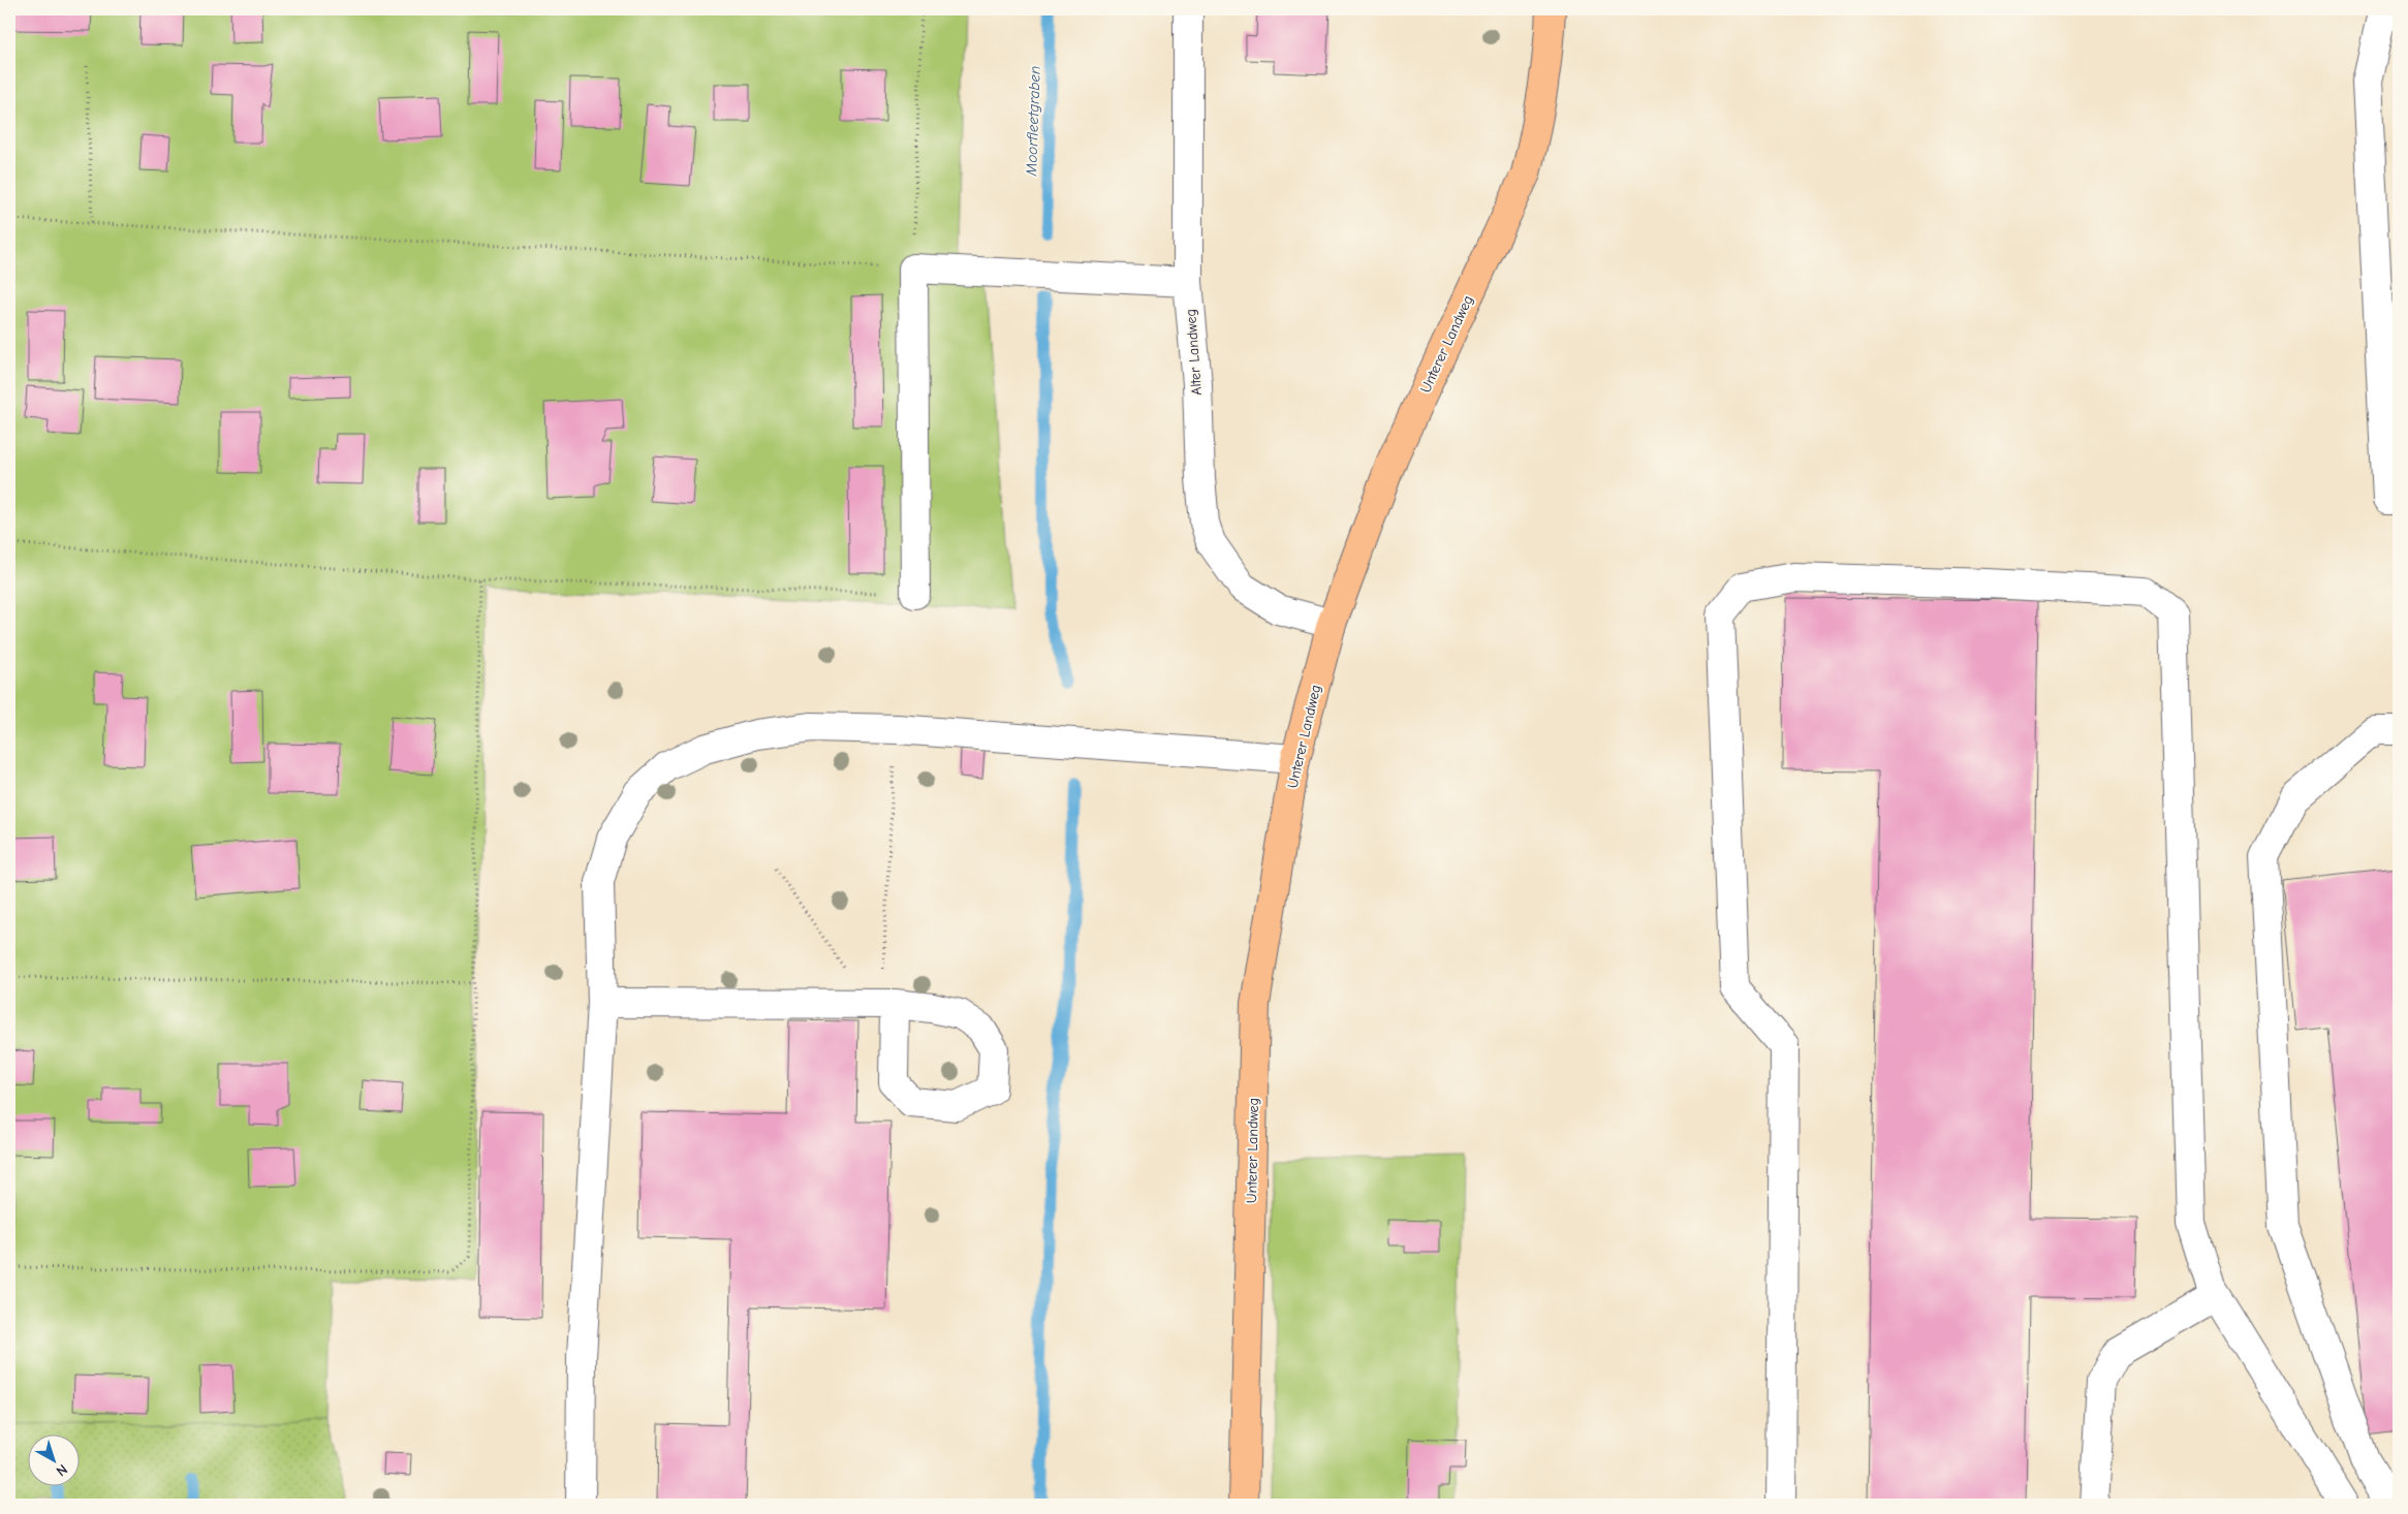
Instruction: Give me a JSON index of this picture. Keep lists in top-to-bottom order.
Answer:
{
  "streets": {
    "main road": ["Unterer Landweg"],
    "street": ["Alter Landweg"]
  },
  "crossings": [
    ["Unterer Landweg", "Alter Landweg"]
  ],
  "water": ["Moorfleetgraben"],
  "north": "bottom right"
}
